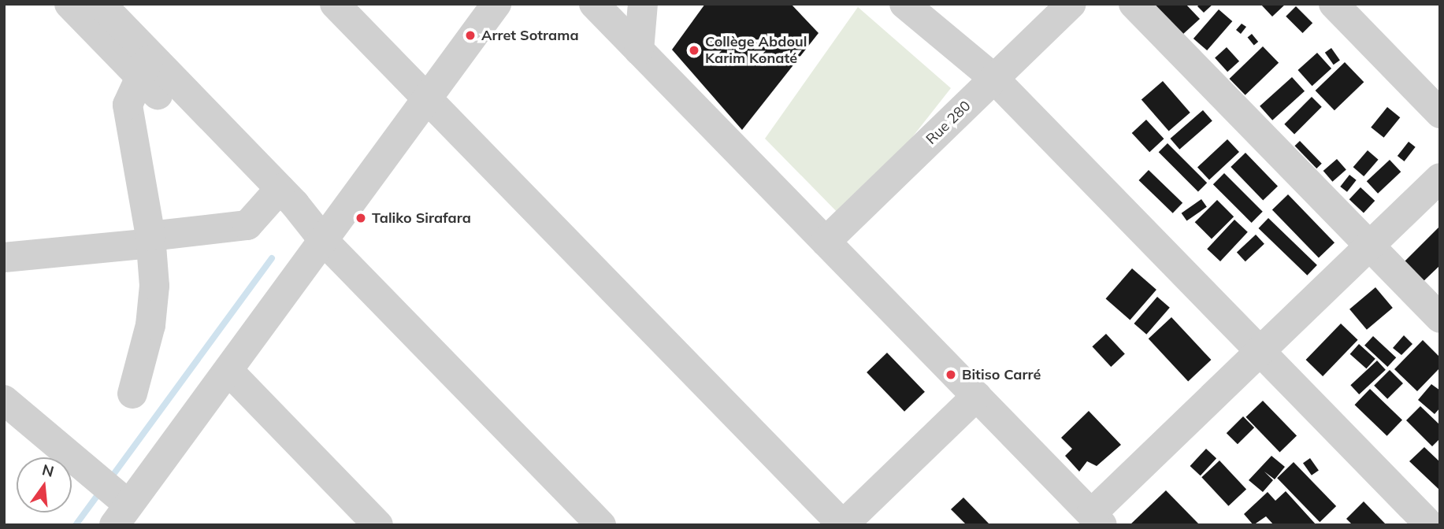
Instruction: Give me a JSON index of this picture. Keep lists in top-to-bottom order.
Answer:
{
  "streets": {
    "street": ["Rue 280"]
  },
  "places": [
    "Arret Sotrama",
    "Collège Abdoul Karim Konaté",
    "Taliko Sirafara",
    "Bitiso Carré"
  ],
  "north": "top"
}
